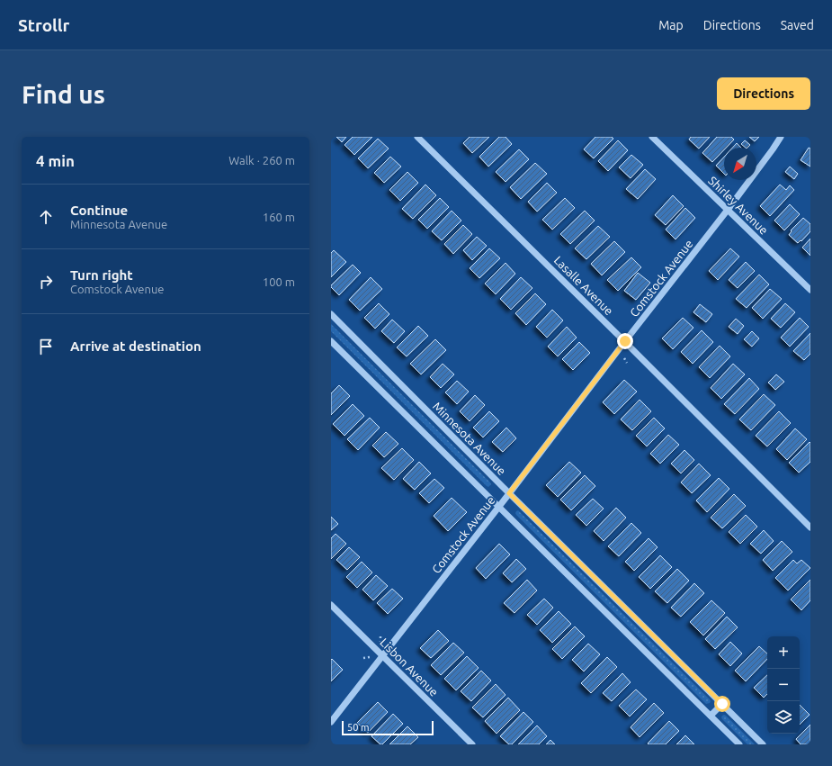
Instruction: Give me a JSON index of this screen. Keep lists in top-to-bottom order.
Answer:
{
  "streets": {
    "street": [
      "Shirley Avenue",
      "Comstock Avenue",
      "Lasalle Avenue",
      "Minnesota Avenue",
      "Lisbon Avenue"
    ]
  },
  "crossings": [
    ["Shirley Avenue", "Comstock Avenue"],
    ["Comstock Avenue", "Lasalle Avenue"],
    ["Comstock Avenue", "Minnesota Avenue"],
    ["Comstock Avenue", "Lisbon Avenue"]
  ],
  "scale_bar": "50 m",
  "north": "bottom left",
  "page": {
    "header": "Strollr",
    "nav": ["Map", "Directions", "Saved"],
    "buttons": "Directions",
    "title": "Find us",
    "heading": ["4 min", "Walk · 260 m"],
    "list": [
      ["Continue", "Minnesota Avenue", "160 m"],
      ["Turn right", "Comstock Avenue", "100 m"],
      "Arrive at destination"
    ],
    "map_buttons": ["+", "−"],
    "scale": "50 m"
  }
}
